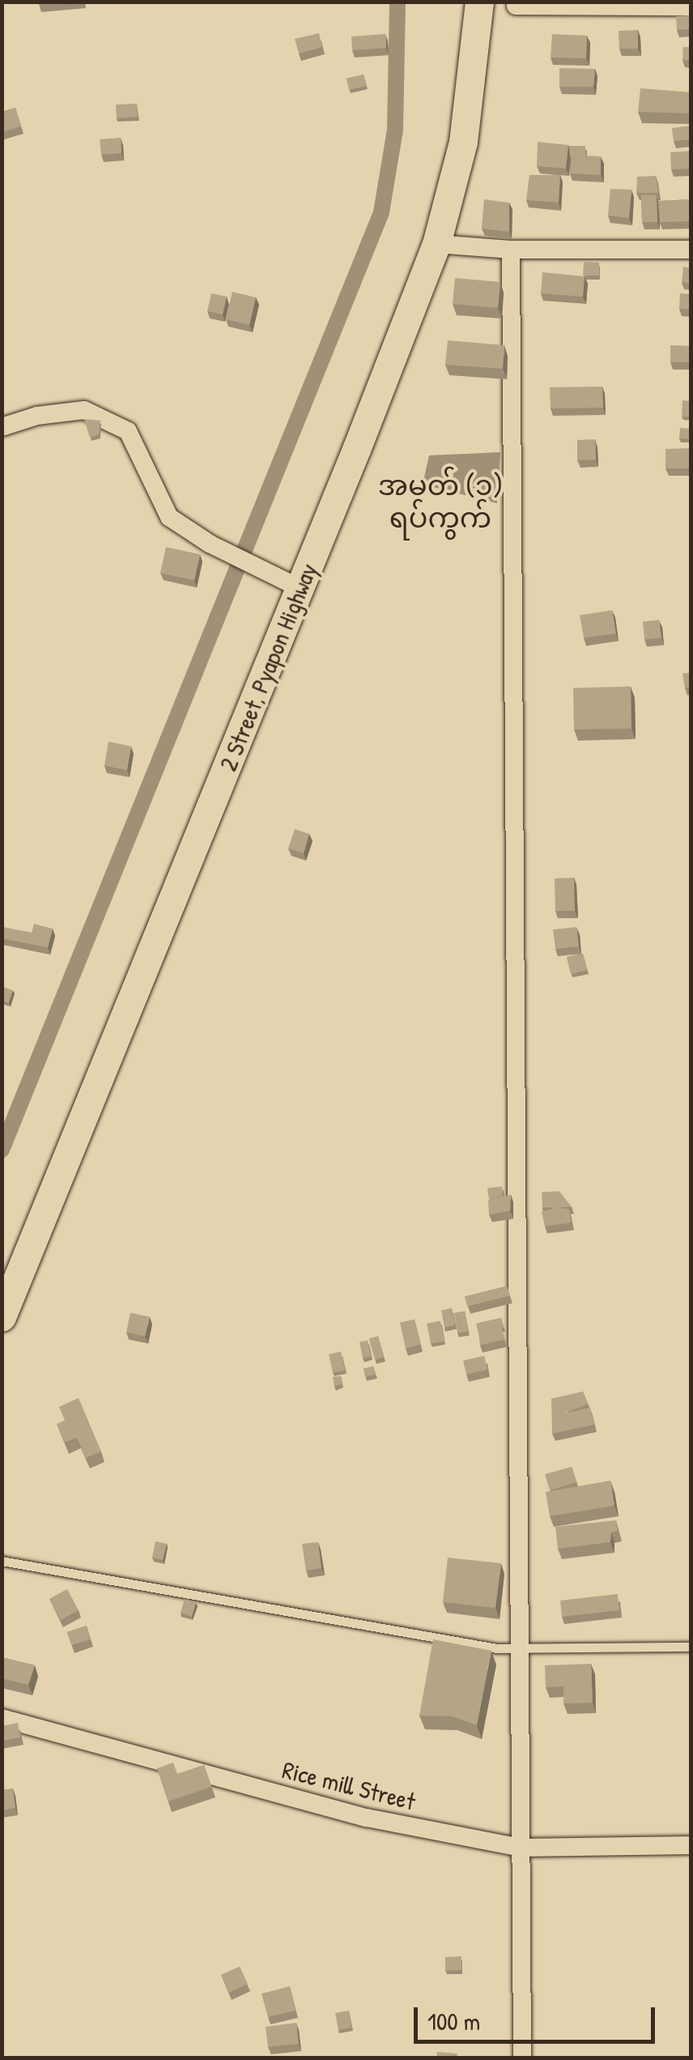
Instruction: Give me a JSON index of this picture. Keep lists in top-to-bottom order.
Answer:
{
  "streets": {
    "main road": ["2 Street, Pyapon Highway"],
    "street": ["Rice mill Street"]
  },
  "districts": ["အမှတ် (၁) ရပ်ကွက်"],
  "scale_bar": "100 m"
}
